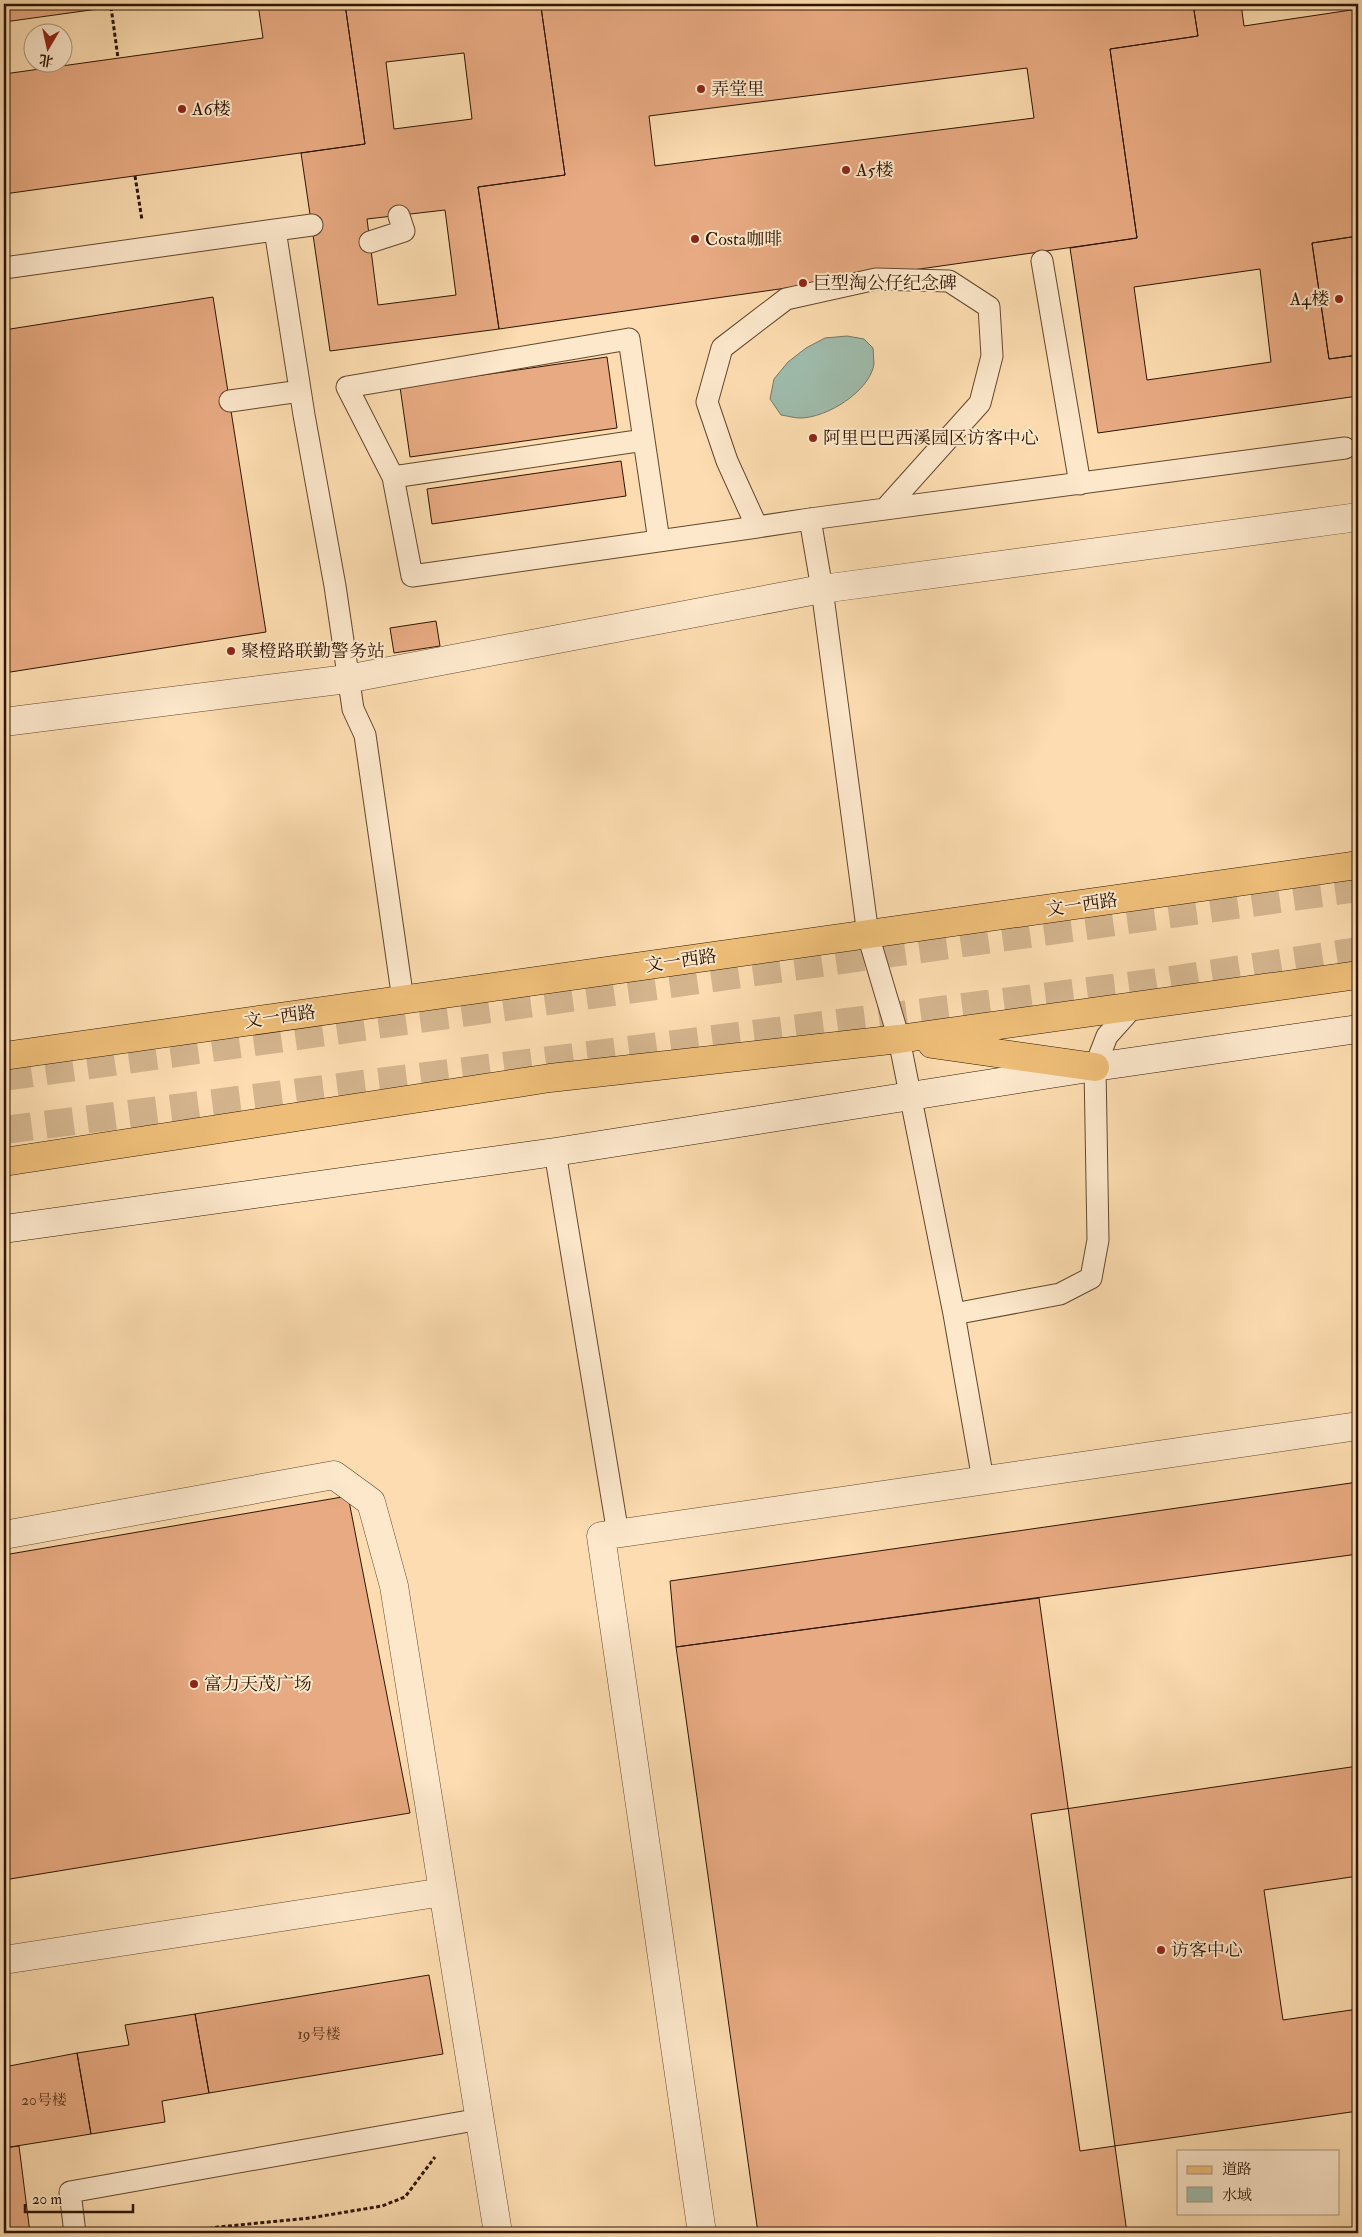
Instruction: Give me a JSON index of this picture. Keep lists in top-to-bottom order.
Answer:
{
  "streets": {
    "main road": ["文一西路"]
  },
  "places": [
    "弄堂里",
    "A6楼",
    "A5楼",
    "Costa咖啡",
    "巨型淘公仔纪念碑",
    "A4楼",
    "阿里巴巴西溪园区访客中心",
    "聚橙路联勤警务站",
    "富力天茂广场",
    "访客中心"
  ],
  "house_numbers": ["19号楼", "20号楼"],
  "legend": ["道路", "水域"],
  "scale_bar": "20 m",
  "north": "bottom"
}
